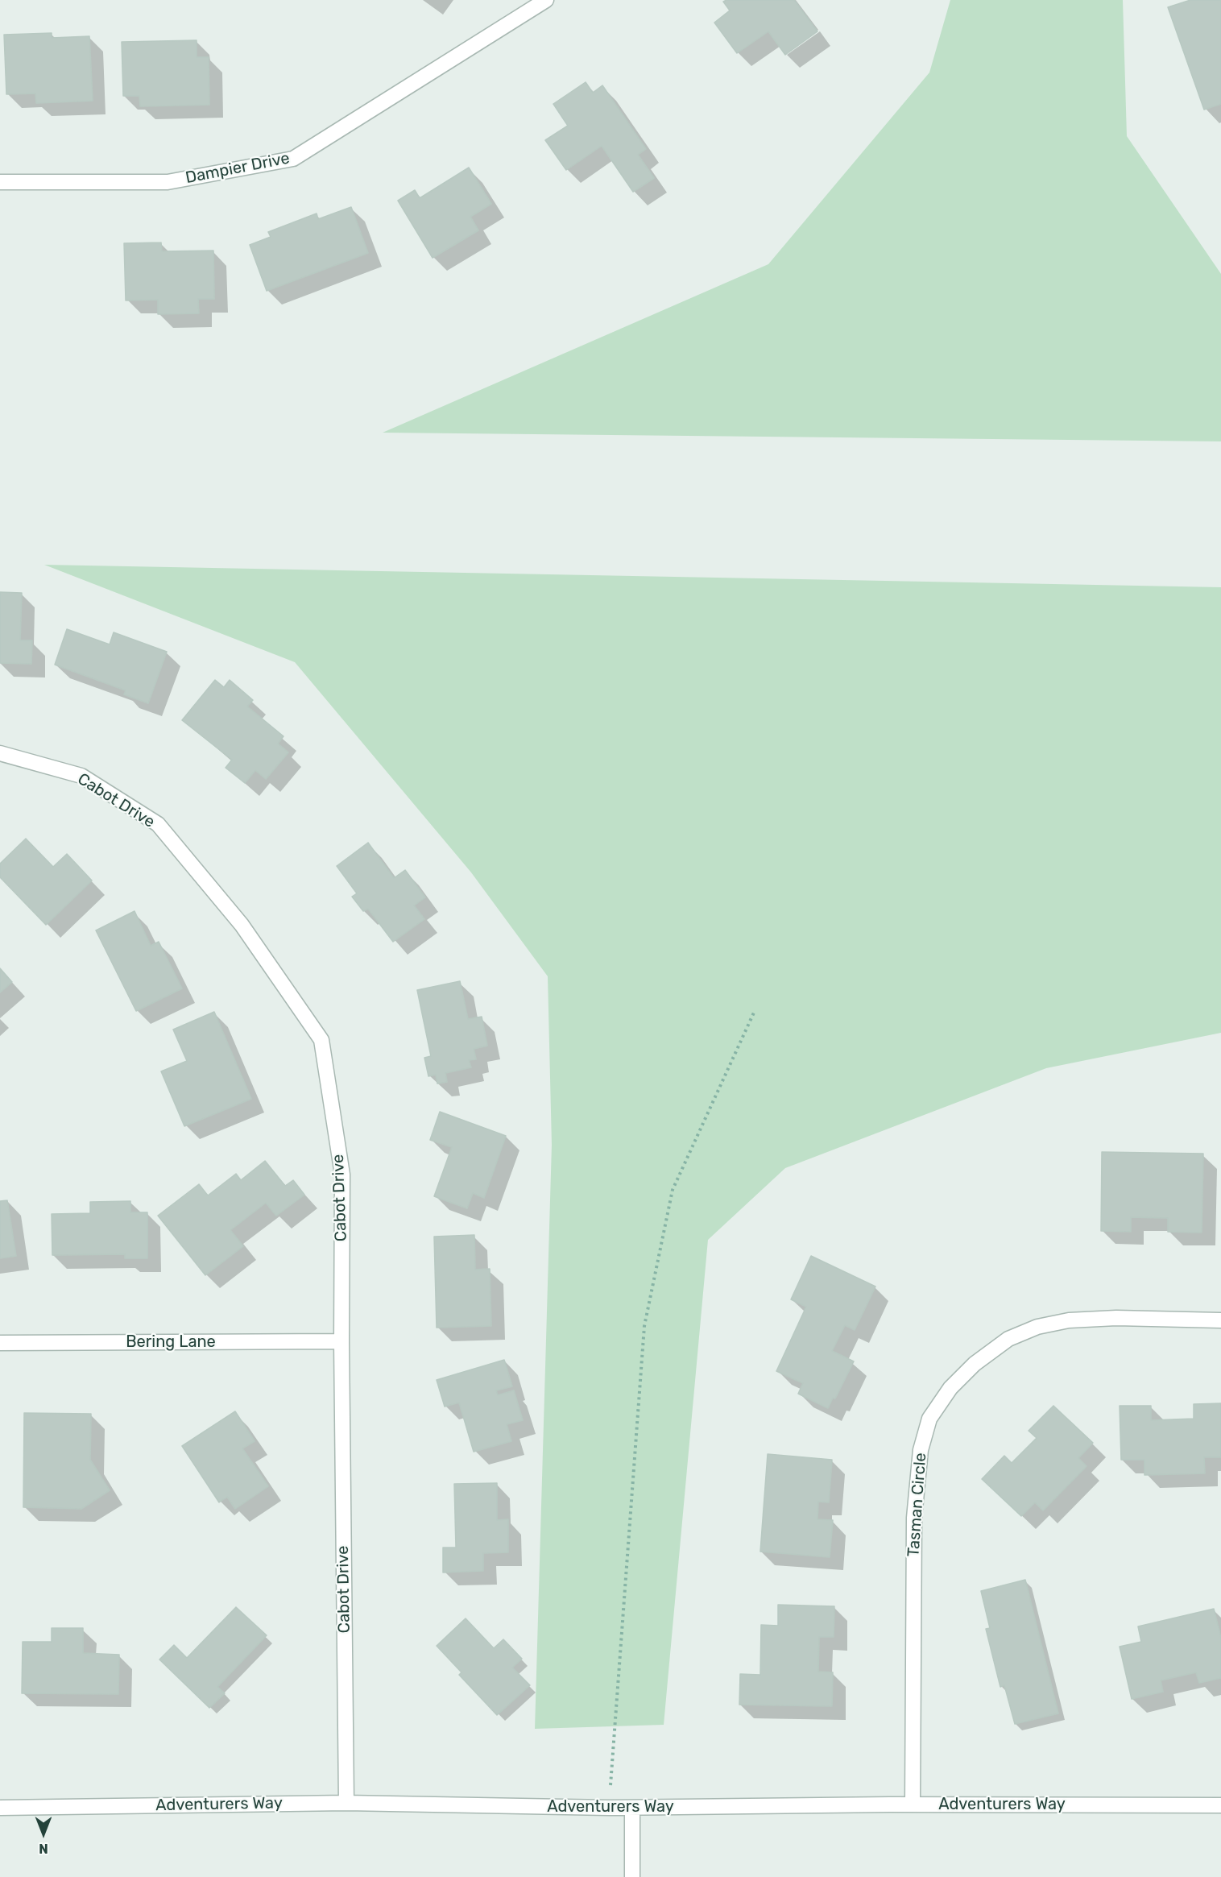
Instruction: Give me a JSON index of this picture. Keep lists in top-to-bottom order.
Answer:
{
  "streets": {
    "street": [
      "Dampier Drive",
      "Cabot Drive",
      "Bering Lane",
      "Tasman Circle",
      "Adventurers Way"
    ]
  },
  "crossings": [
    ["Cabot Drive", "Bering Lane"],
    ["Cabot Drive", "Adventurers Way"],
    ["Tasman Circle", "Adventurers Way"]
  ],
  "north": "bottom"
}
